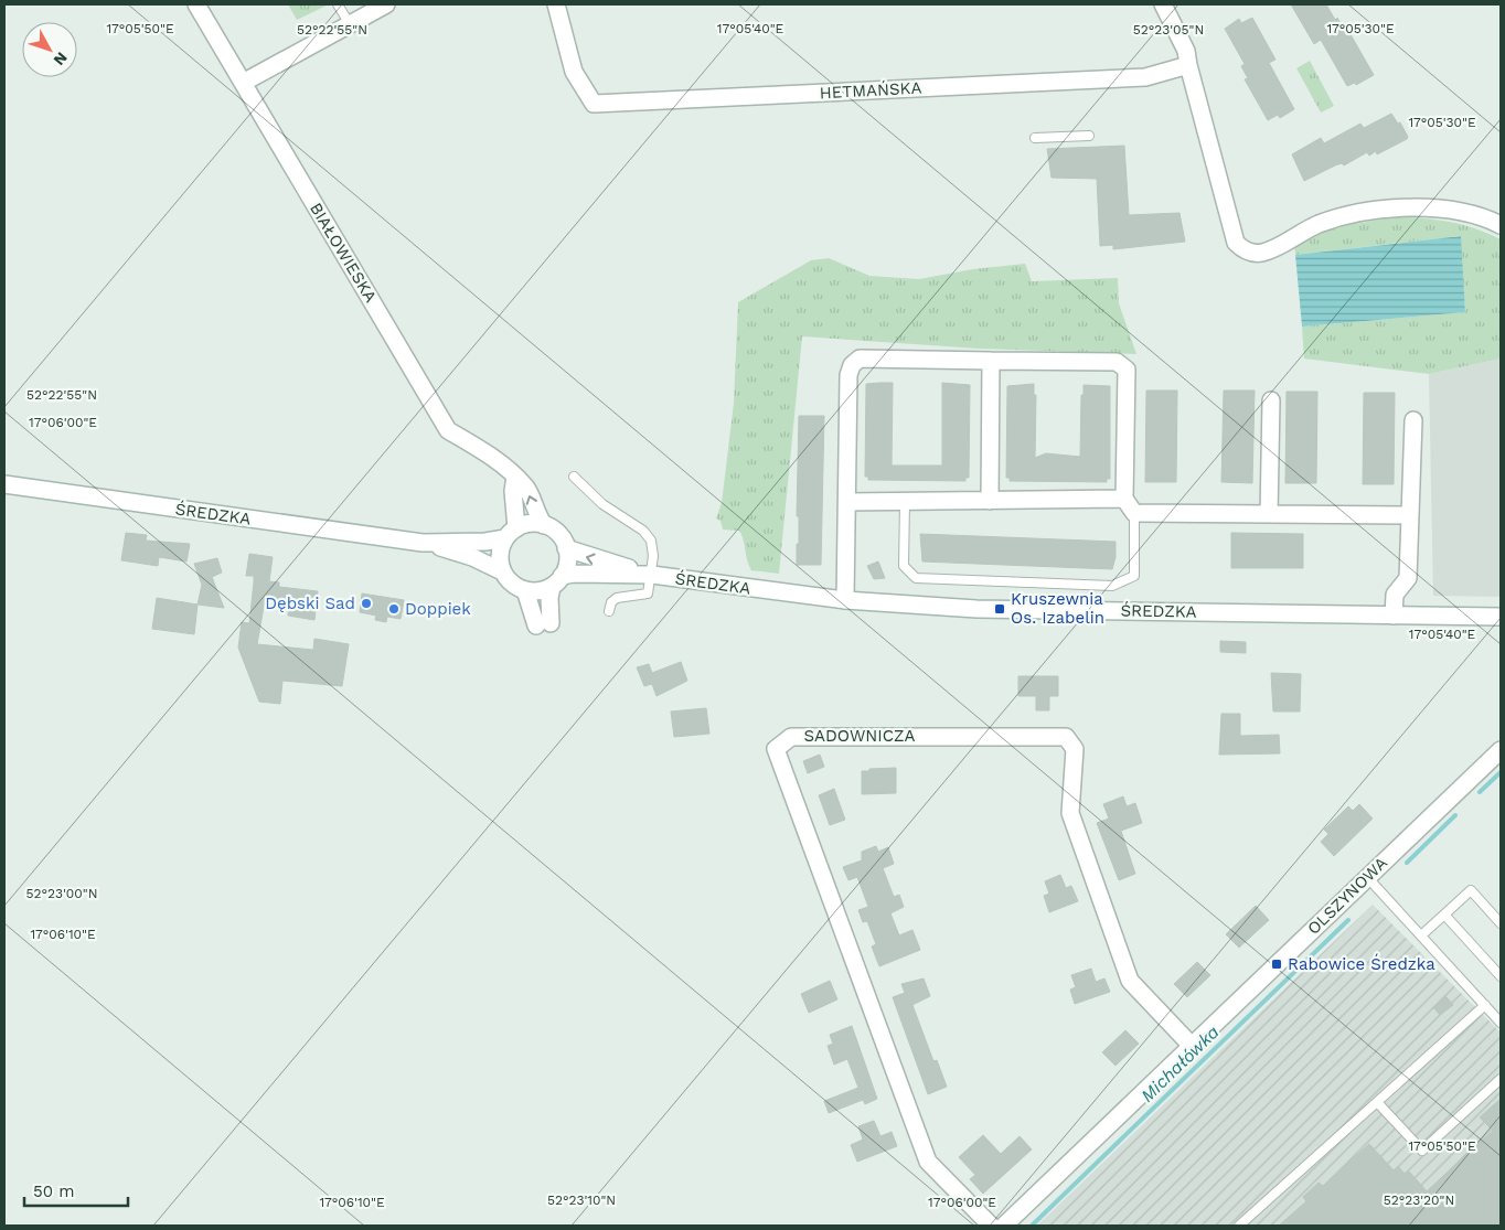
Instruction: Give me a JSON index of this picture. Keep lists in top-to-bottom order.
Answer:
{
  "streets": {
    "street": [
      "HETMAŃSKA",
      "BIAŁOWIESKA",
      "ŚREDZKA",
      "SADOWNICZA",
      "OLSZYNOWA"
    ]
  },
  "crossings": [
    ["BIAŁOWIESKA", "ŚREDZKA"],
    ["SADOWNICZA", "OLSZYNOWA"]
  ],
  "water": ["Michałówka"],
  "places": {
    "other": ["Dębski Sad", "Doppiek"],
    "transit": ["Kruszewnia Os. Izabelin", "Rabowice Średzka"]
  },
  "scale_bar": "50 m",
  "north": "bottom right",
  "coordinates": [
    "17°05'30\"E",
    "17°05'50\"E",
    "17°05'40\"E",
    "52°22'55\"N",
    "52°23'05\"N",
    "17°06'00\"E",
    "52°23'00\"N",
    "17°06'10\"E",
    "52°23'10\"N",
    "52°23'20\"N"
  ]
}
